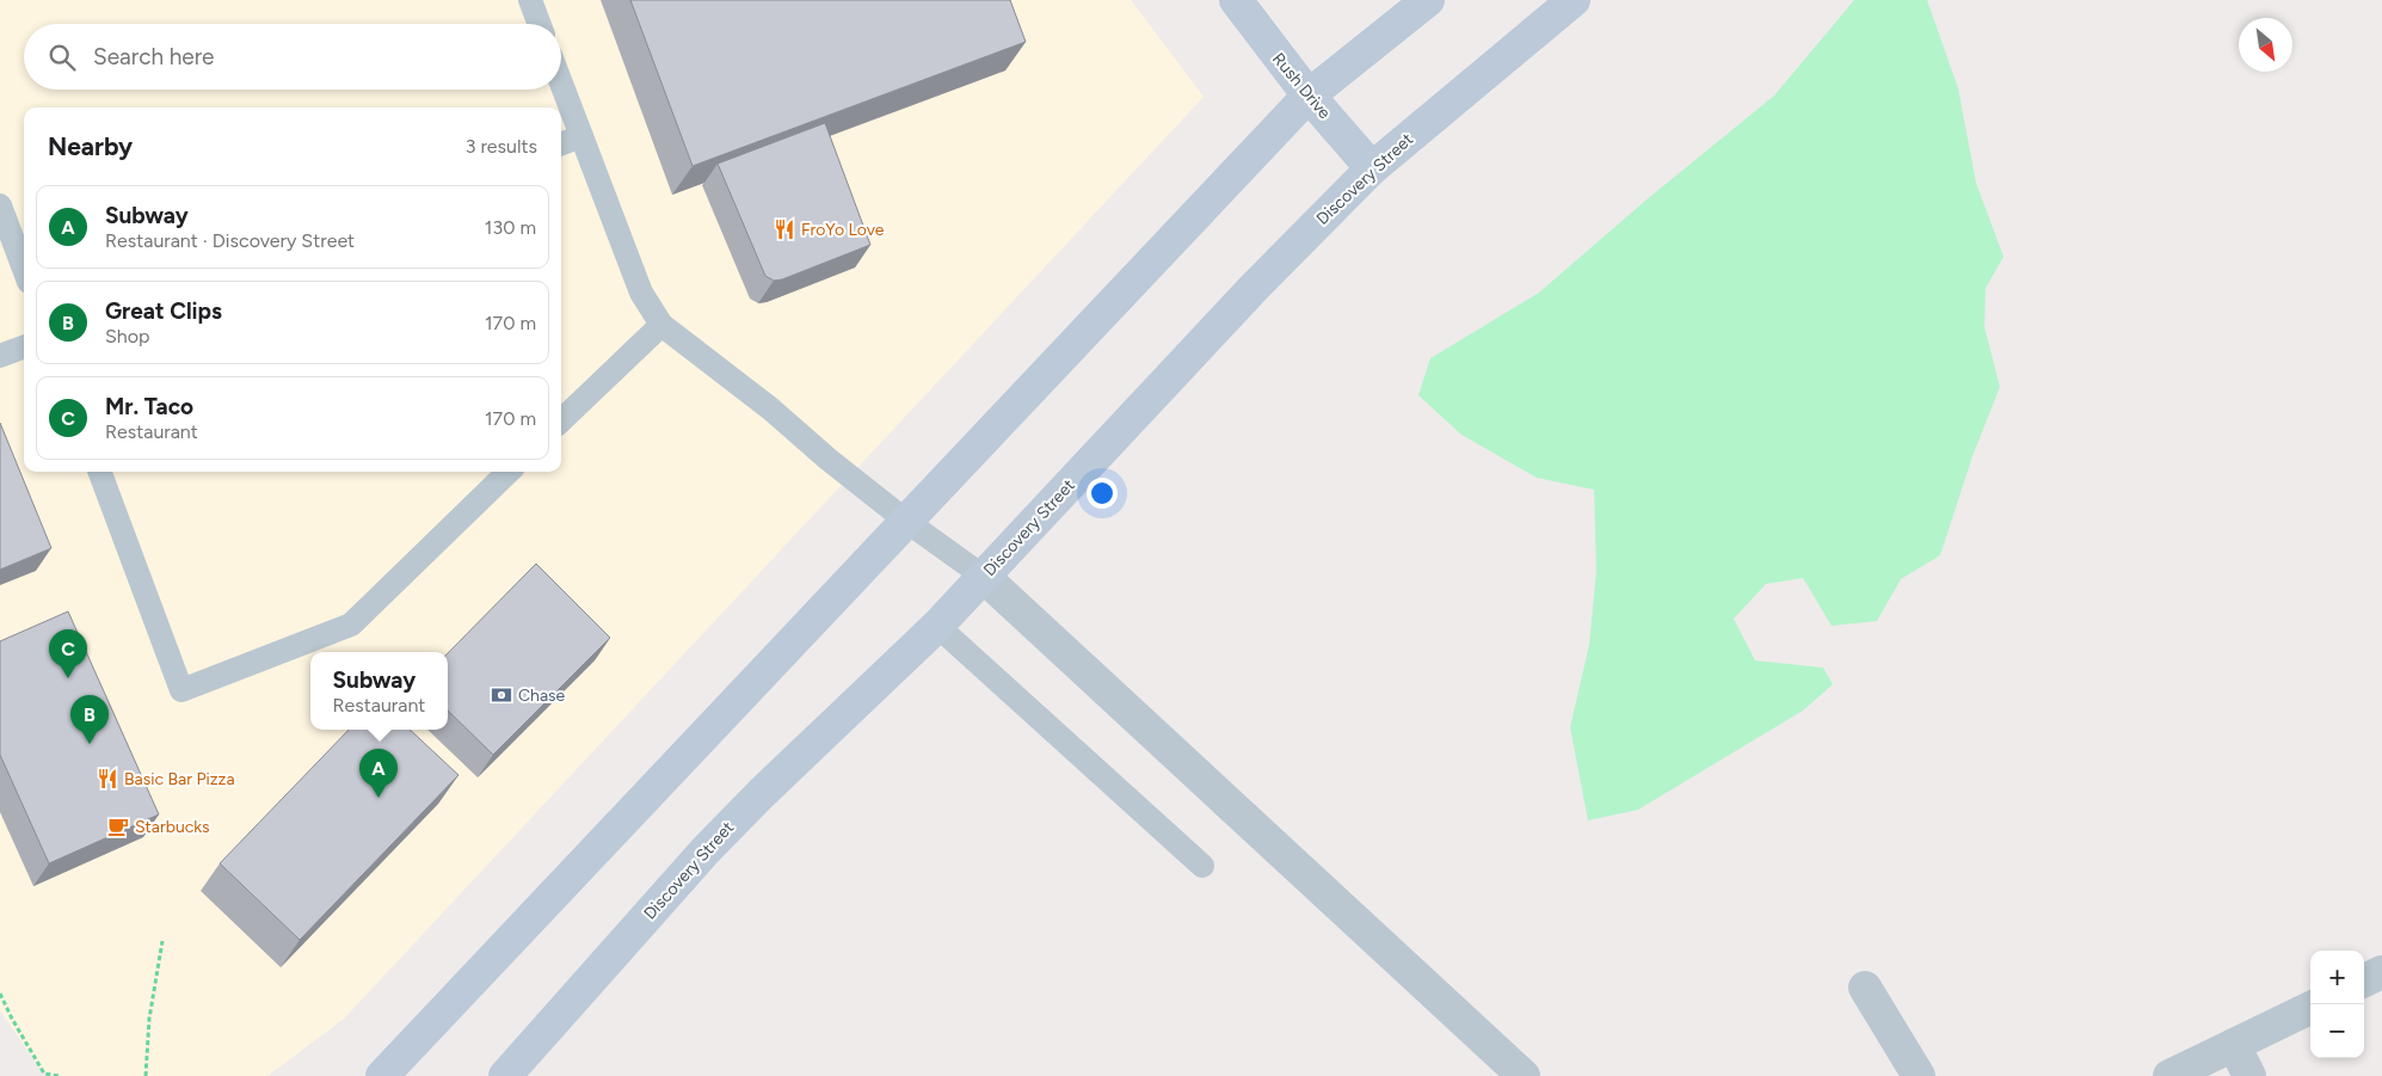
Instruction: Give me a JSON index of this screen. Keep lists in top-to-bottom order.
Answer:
{
  "streets": {
    "main road": ["Rush Drive", "Discovery Street"]
  },
  "crossings": [
    ["Rush Drive", "Discovery Street"]
  ],
  "places": {
    "restaurant": ["FroYo Love", "Basic Bar Pizza"],
    "bank": ["Chase"],
    "cafe": ["Starbucks"]
  },
  "north": "bottom right",
  "page": {
    "search": "Search here",
    "heading": ["Nearby", "3 results"],
    "list": [
      {
        "mark": "A",
        "name": "Subway",
        "note": "Restaurant · Discovery Street",
        "value": "130 m"
      },
      {
        "mark": "B",
        "name": "Great Clips",
        "note": "Shop",
        "value": "170 m"
      },
      {
        "mark": "C",
        "name": "Mr. Taco",
        "note": "Restaurant",
        "value": "170 m"
      }
    ],
    "pins": ["C", "B", "A"],
    "popup": ["Subway", "Restaurant"],
    "map_buttons": ["+", "−"]
  }
}
